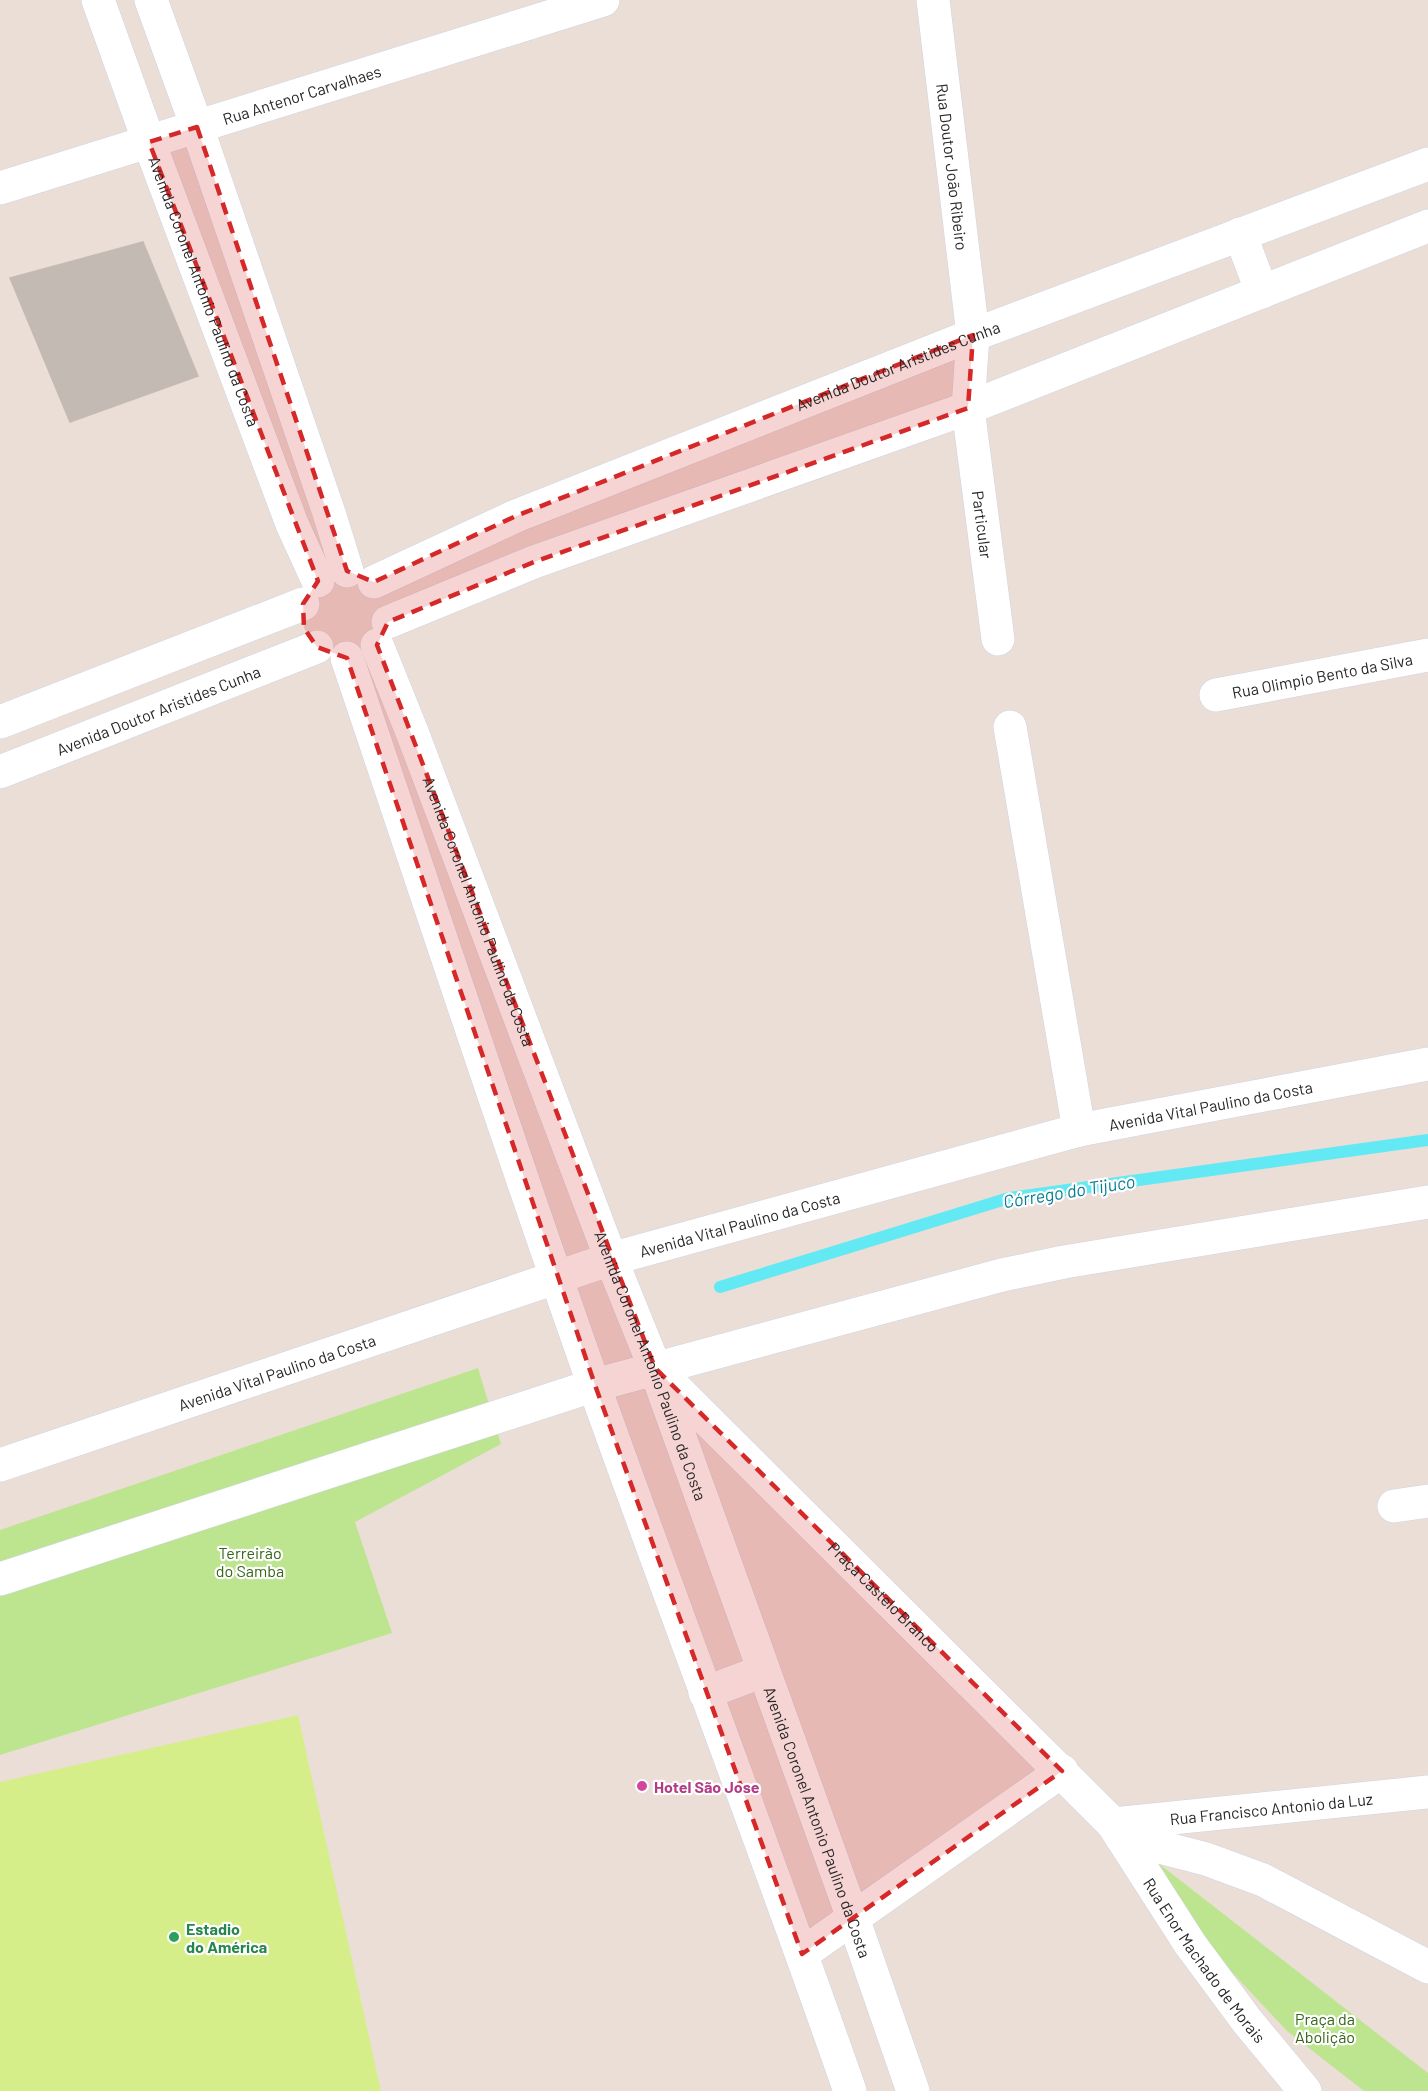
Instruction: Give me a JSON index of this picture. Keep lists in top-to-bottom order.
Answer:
{
  "streets": {
    "street": [
      "Rua Antenor Carvalhaes",
      "Rua Doutor João Ribeiro",
      "Avenida Coronel Antonio Paulino da Costa",
      "Avenida Doutor Aristides Cunha",
      "Particular",
      "Rua Olimpio Bento da Silva",
      "Avenida Vital Paulino da Costa",
      "Praça Castelo Branco",
      "Rua Francisco Antonio da Luz",
      "Rua Enor Machado de Morais"
    ]
  },
  "crossings": [
    ["Rua Antenor Carvalhaes", "Avenida Coronel Antonio Paulino da Costa"],
    ["Rua Doutor João Ribeiro", "Avenida Doutor Aristides Cunha"],
    ["Rua Doutor João Ribeiro", "Particular"],
    ["Avenida Coronel Antonio Paulino da Costa", "Avenida Doutor Aristides Cunha"],
    ["Avenida Coronel Antonio Paulino da Costa", "Avenida Vital Paulino da Costa"],
    ["Avenida Coronel Antonio Paulino da Costa", "Praça Castelo Branco"],
    ["Praça Castelo Branco", "Rua Francisco Antonio da Luz"],
    ["Praça Castelo Branco", "Rua Enor Machado de Morais"],
    ["Rua Francisco Antonio da Luz", "Rua Enor Machado de Morais"]
  ],
  "water": ["Córrego do Tijuco"],
  "parks": ["Terreirão do Samba", "Praça da Abolição"],
  "places": ["Hotel São Jose", "Estadio do América"]
}
